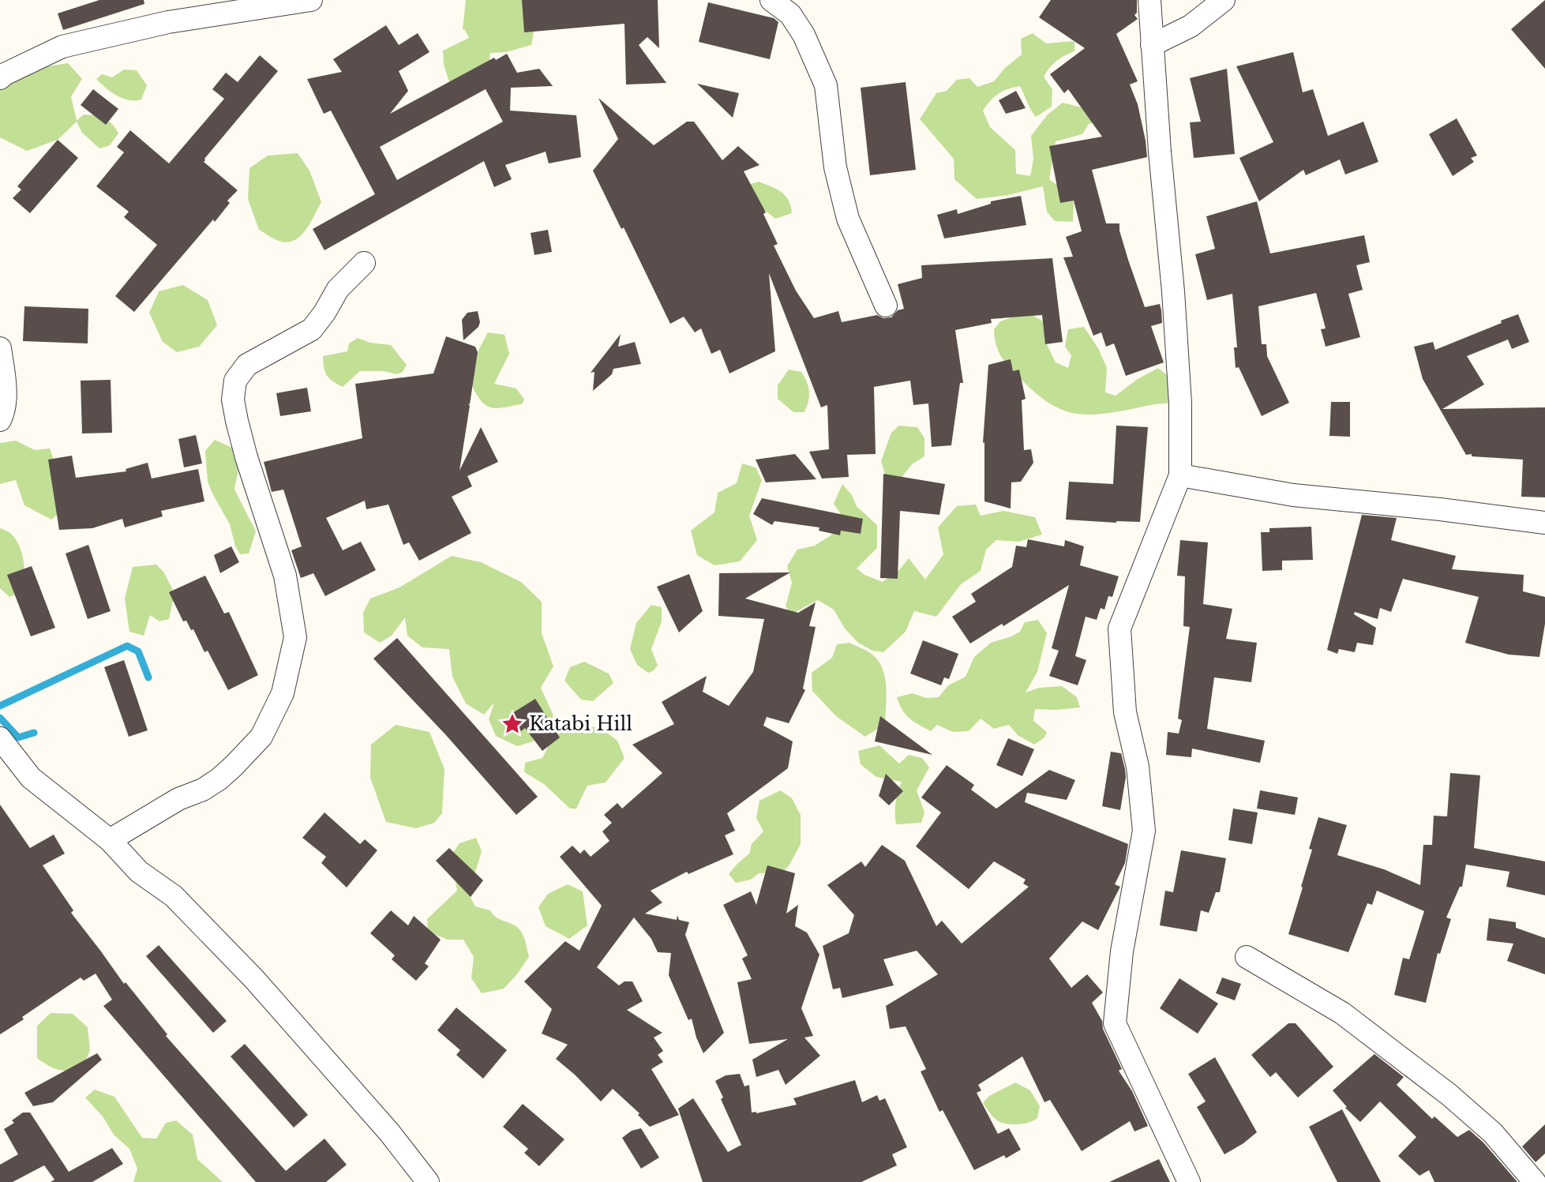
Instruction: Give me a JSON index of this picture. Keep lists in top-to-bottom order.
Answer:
{
  "places": {
    "place": ["Katabi Hill"]
  }
}
